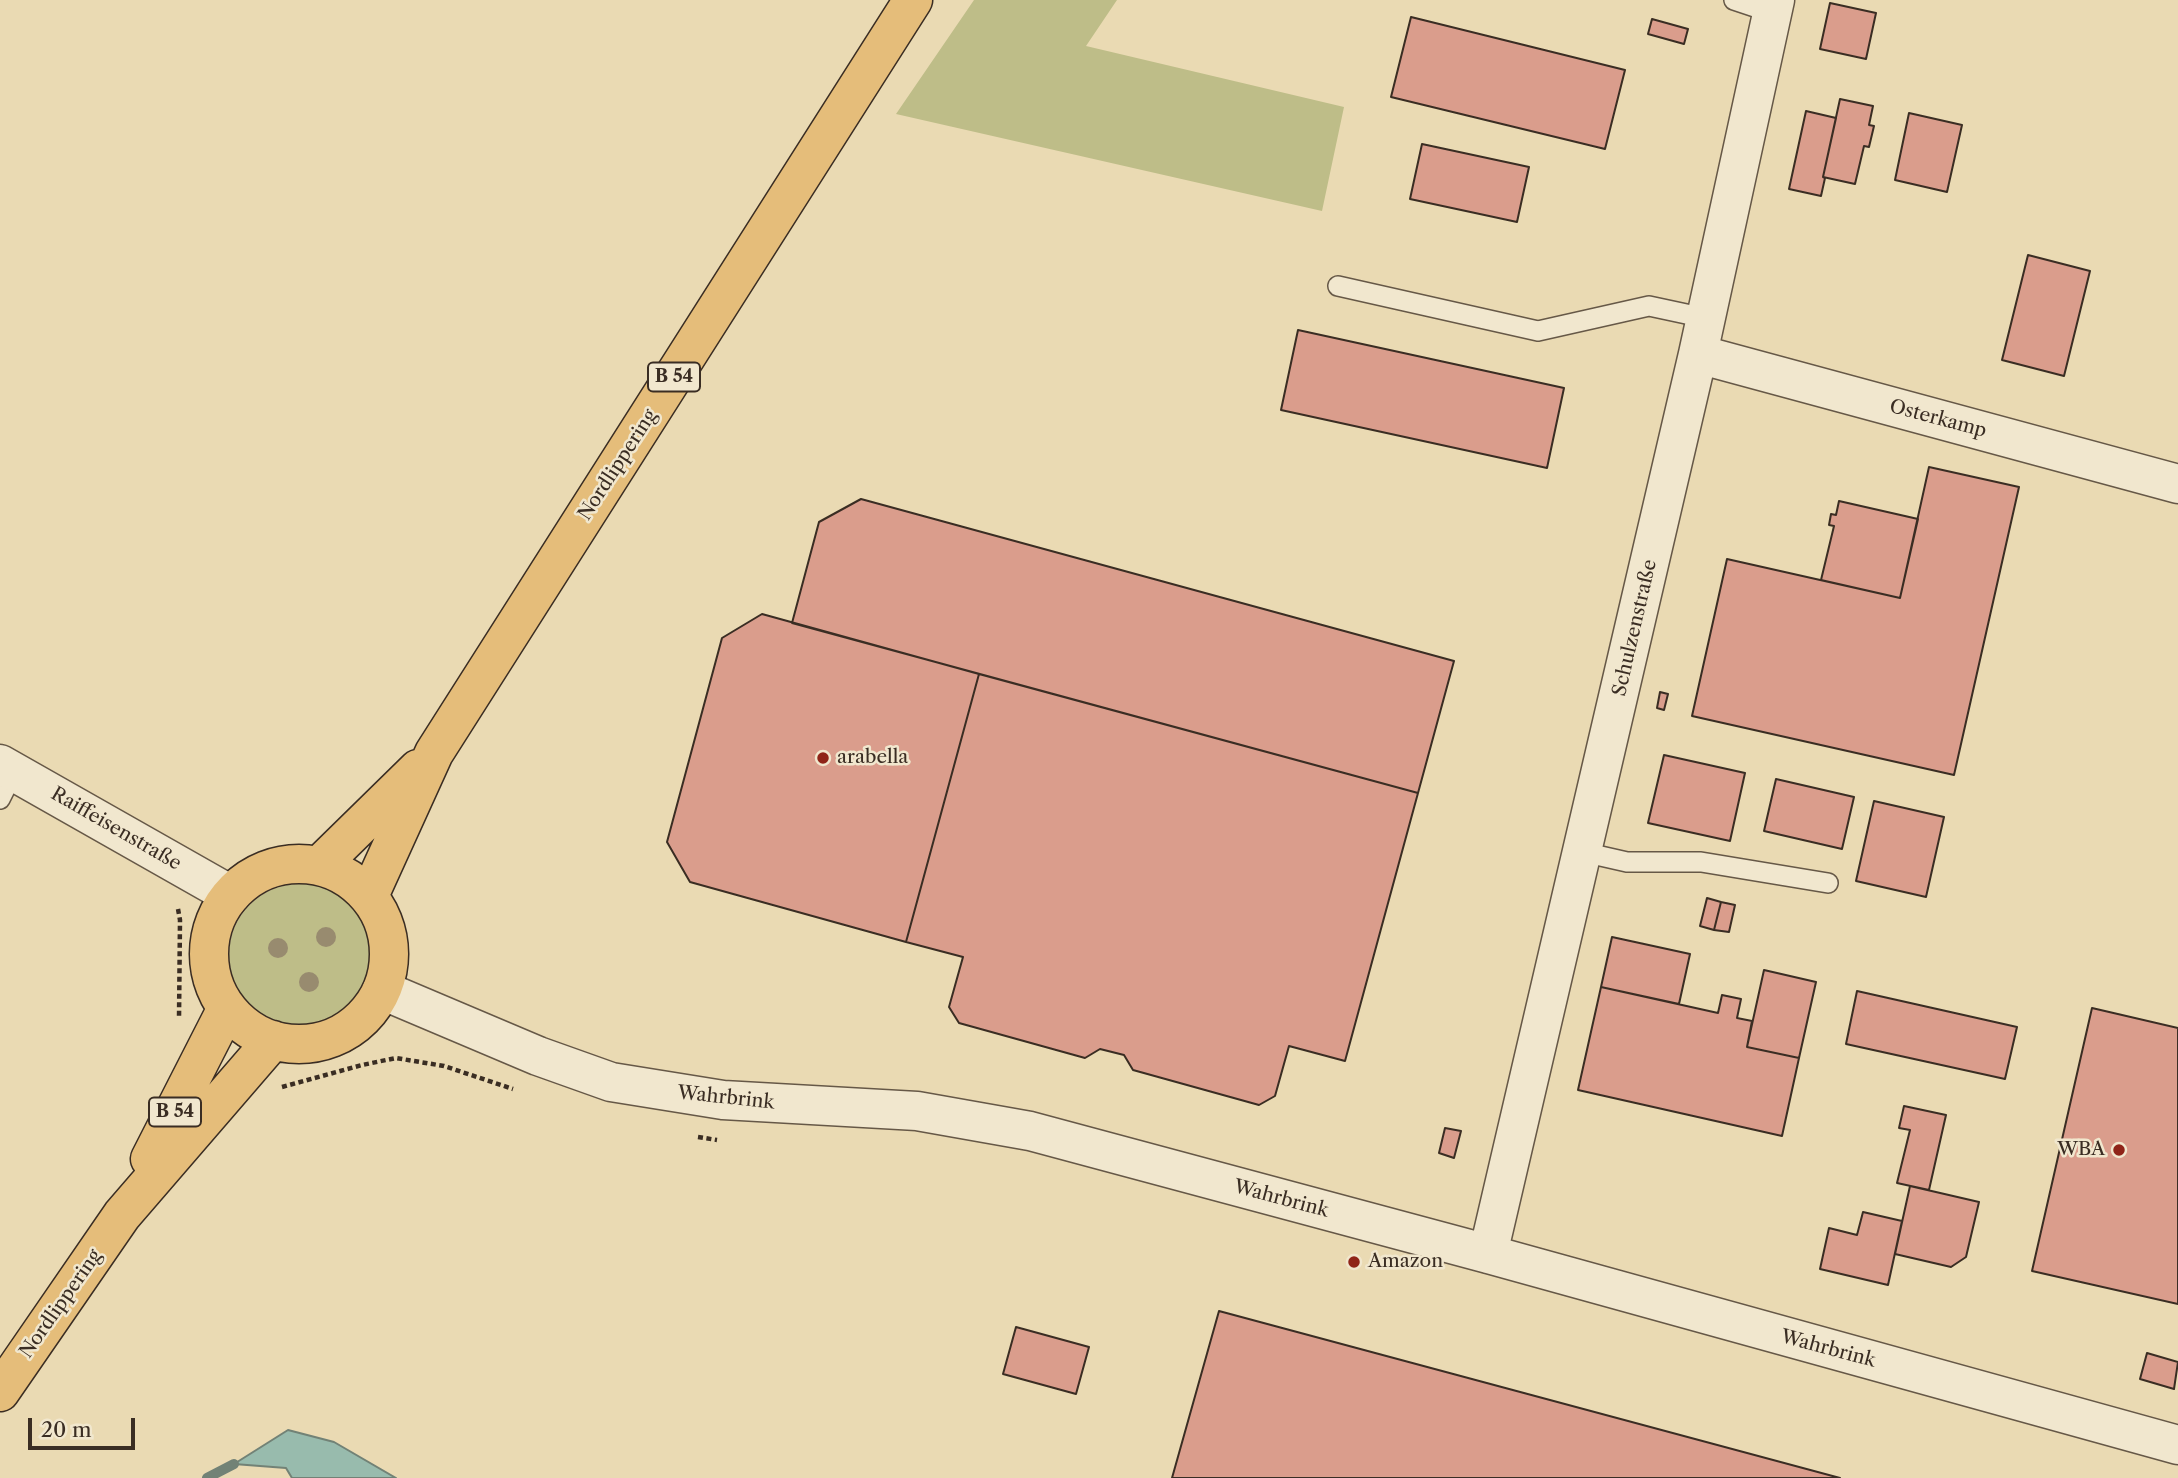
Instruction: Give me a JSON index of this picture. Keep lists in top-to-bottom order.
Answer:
{
  "streets": {
    "main road": ["B 54", "Nordlippering"],
    "street": [
      "Osterkamp",
      "Schulzenstraße",
      "Raiffeisenstraße",
      "Wahrbrink"
    ]
  },
  "crossings": [
    ["Osterkamp", "Schulzenstraße"],
    ["Nordlippering", "Raiffeisenstraße"],
    ["Nordlippering", "Wahrbrink"],
    ["Schulzenstraße", "Wahrbrink"],
    ["Raiffeisenstraße", "Wahrbrink"]
  ],
  "places": ["arabella", "WBA", "Amazon"],
  "scale_bar": "20 m"
}
